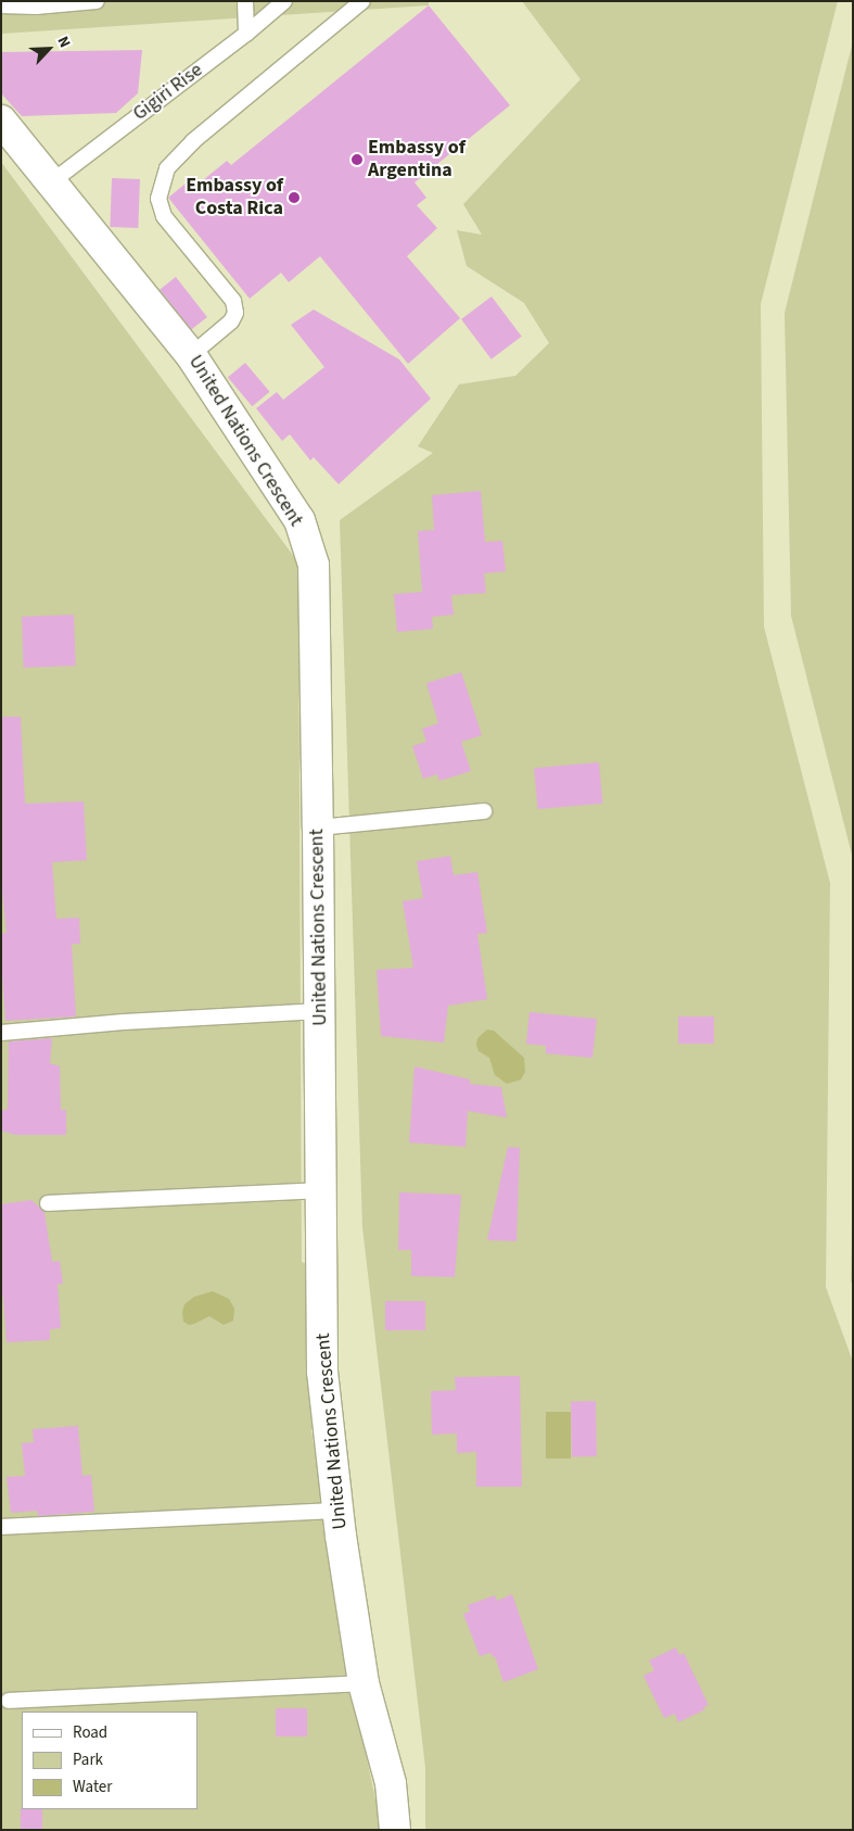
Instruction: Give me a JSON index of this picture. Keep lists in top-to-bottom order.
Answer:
{
  "streets": {
    "street": ["United Nations Crescent"],
    "lane": ["Gigiri Rise"]
  },
  "crossings": [
    ["Gigiri Rise", "United Nations Crescent"]
  ],
  "places": ["Embassy of Argentina", "Embassy of Costa Rica"],
  "legend": ["Road", "Park", "Water"],
  "north": "top right"
}
